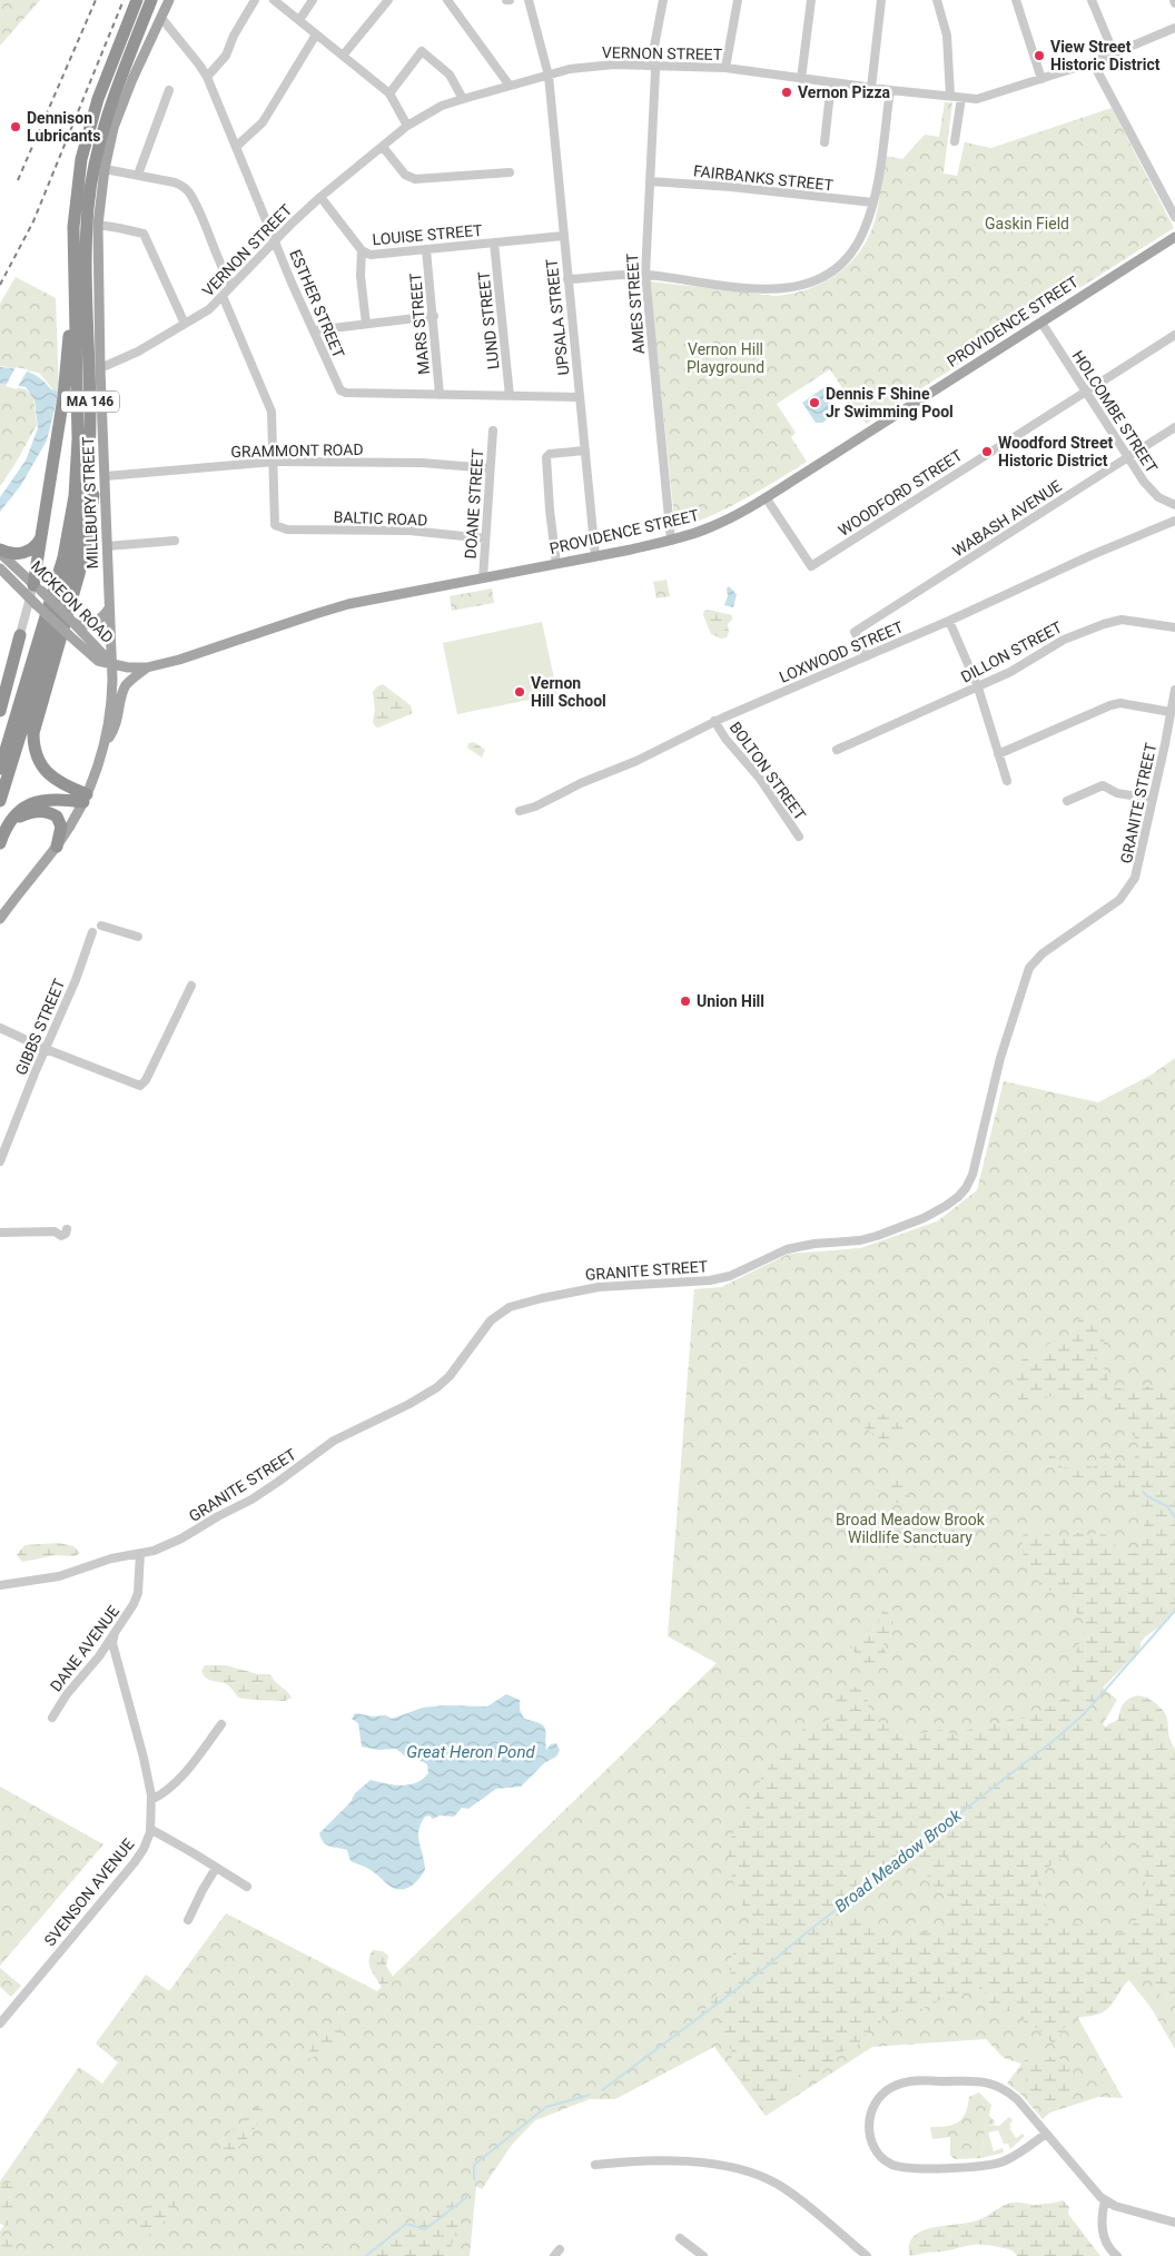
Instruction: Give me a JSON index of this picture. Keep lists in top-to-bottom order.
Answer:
{
  "streets": {
    "highway": ["MA 146"],
    "main road": ["PROVIDENCE STREET", "MILLBURY STREET", "MCKEON ROAD"],
    "street": [
      "VERNON STREET",
      "FAIRBANKS STREET",
      "LOUISE STREET",
      "ESTHER STREET",
      "AMES STREET",
      "UPSALA STREET",
      "LUND STREET",
      "MARS STREET",
      "HOLCOMBE STREET",
      "GRAMMONT ROAD",
      "WOODFORD STREET",
      "DOANE STREET",
      "BALTIC ROAD",
      "WABASH AVENUE",
      "LOXWOOD STREET",
      "DILLON STREET",
      "BOLTON STREET",
      "GRANITE STREET",
      "GIBBS STREET",
      "DANE AVENUE",
      "SVENSON AVENUE"
    ]
  },
  "crossings": [
    ["VERNON STREET", "LOUISE STREET"],
    ["VERNON STREET", "ESTHER STREET"],
    ["VERNON STREET", "AMES STREET"],
    ["VERNON STREET", "UPSALA STREET"],
    ["VERNON STREET", "MILLBURY STREET"],
    ["FAIRBANKS STREET", "AMES STREET"],
    ["LOUISE STREET", "UPSALA STREET"],
    ["LOUISE STREET", "LUND STREET"],
    ["LOUISE STREET", "MARS STREET"],
    ["ESTHER STREET", "UPSALA STREET"],
    ["ESTHER STREET", "LUND STREET"],
    ["ESTHER STREET", "MARS STREET"],
    ["ESTHER STREET", "MILLBURY STREET"],
    ["AMES STREET", "PROVIDENCE STREET"],
    ["UPSALA STREET", "PROVIDENCE STREET"],
    ["PROVIDENCE STREET", "HOLCOMBE STREET"],
    ["PROVIDENCE STREET", "WOODFORD STREET"],
    ["PROVIDENCE STREET", "MILLBURY STREET"],
    ["PROVIDENCE STREET", "DOANE STREET"],
    ["PROVIDENCE STREET", "MCKEON ROAD"],
    ["HOLCOMBE STREET", "WOODFORD STREET"],
    ["HOLCOMBE STREET", "WABASH AVENUE"],
    ["GRAMMONT ROAD", "MILLBURY STREET"],
    ["GRAMMONT ROAD", "DOANE STREET"],
    ["GRAMMONT ROAD", "BALTIC ROAD"],
    ["MILLBURY STREET", "MCKEON ROAD"],
    ["DOANE STREET", "BALTIC ROAD"],
    ["WABASH AVENUE", "LOXWOOD STREET"],
    ["LOXWOOD STREET", "BOLTON STREET"],
    ["GRANITE STREET", "DANE AVENUE"],
    ["DANE AVENUE", "SVENSON AVENUE"]
  ],
  "water": ["Great Heron Pond", "Broad Meadow Brook"],
  "parks": ["Gaskin Field", "Vernon Hill Playground", "Broad Meadow Brook Wildlife Sanctuary"],
  "places": [
    "View Street Historic District",
    "Vernon Pizza",
    "Dennison Lubricants",
    "Dennis F Shine Jr Swimming Pool",
    "Woodford Street Historic District",
    "Vernon Hill School",
    "Union Hill"
  ]
}
